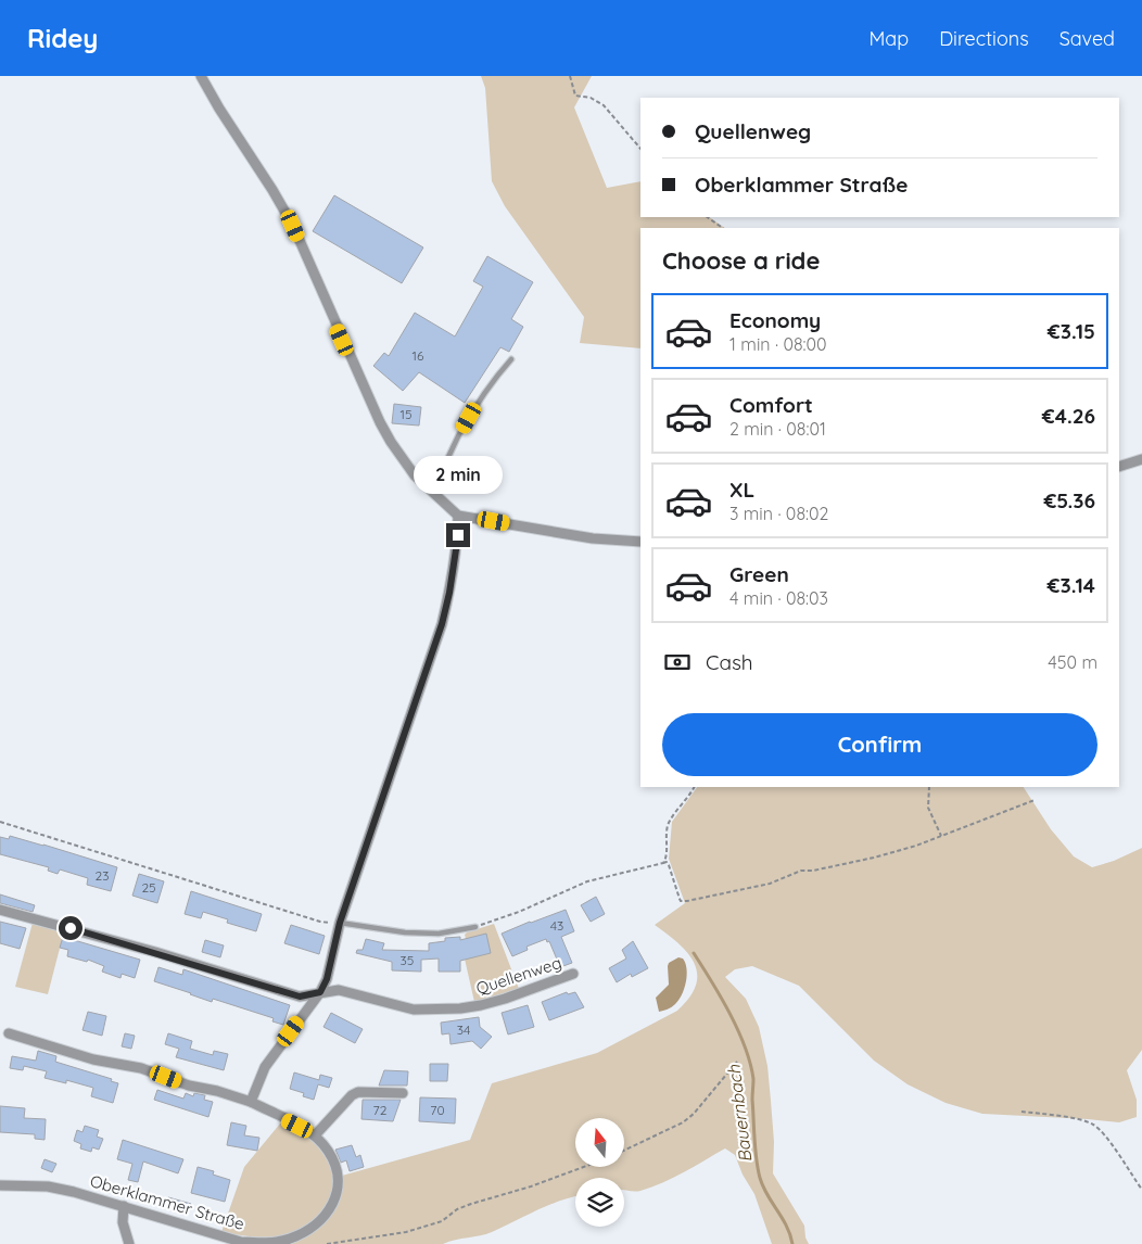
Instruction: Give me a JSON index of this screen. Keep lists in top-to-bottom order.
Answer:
{
  "streets": {
    "street": ["Quellenweg", "Oberklammer Straße"]
  },
  "water": ["Bauernbach"],
  "house_numbers": [
    "16",
    "15",
    "23",
    "25",
    "43",
    "35",
    "34",
    "72",
    "70"
  ],
  "north": "top",
  "page": {
    "header": "Ridey",
    "nav": ["Map", "Directions", "Saved"],
    "banner": ["Quellenweg", "Oberklammer Straße"],
    "heading": "Choose a ride",
    "list": [
      {
        "name": "Economy",
        "note": "1 min · 08:00",
        "value": "€3.15"
      },
      {
        "name": "Comfort",
        "note": "2 min · 08:01",
        "value": "€4.26"
      },
      {
        "name": "XL",
        "note": "3 min · 08:02",
        "value": "€5.36"
      },
      {
        "name": "Green",
        "note": "4 min · 08:03",
        "value": "€3.14"
      }
    ],
    "bubble": "2 min",
    "pay": ["Cash", "450 m"],
    "buttons": "Confirm"
  }
}
